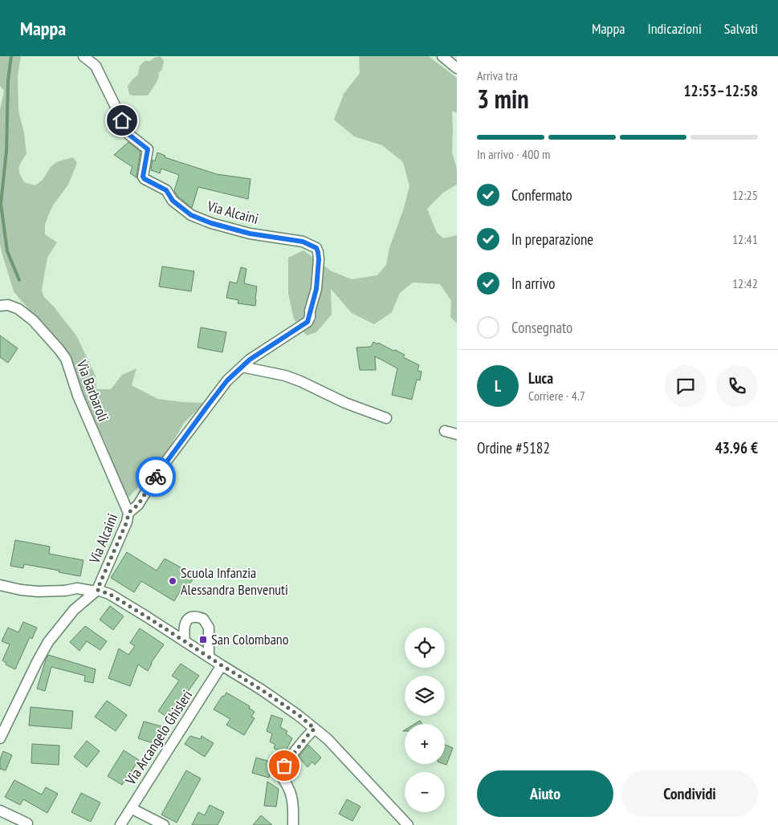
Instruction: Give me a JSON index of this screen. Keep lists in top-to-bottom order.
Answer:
{
  "streets": {
    "street": ["Via Alcaini", "Via Barbaroli", "Via Arcangelo Ghisleri"]
  },
  "crossings": [
    ["Via Alcaini", "Via Barbaroli"]
  ],
  "places": {
    "other": ["Scuola Infanzia Alessandra Benvenuti"],
    "transit": ["San Colombano"]
  },
  "page": {
    "header": "Mappa",
    "nav": ["Mappa", "Indicazioni", "Salvati"],
    "heading": ["3 min", "Arriva tra", "12:53–12:58"],
    "panel": [
      "Luca",
      "Corriere · 4.7",
      "Ordine #5182",
      "43.96 €"
    ],
    "bar": "In arrivo · 400 m",
    "list": [
      ["Confermato", "12:25"],
      ["In preparazione", "12:41"],
      ["In arrivo", "12:42"],
      "Consegnato"
    ],
    "round": "L",
    "map_buttons": ["+", "−"],
    "buttons": ["Aiuto", "Condividi"]
  }
}
